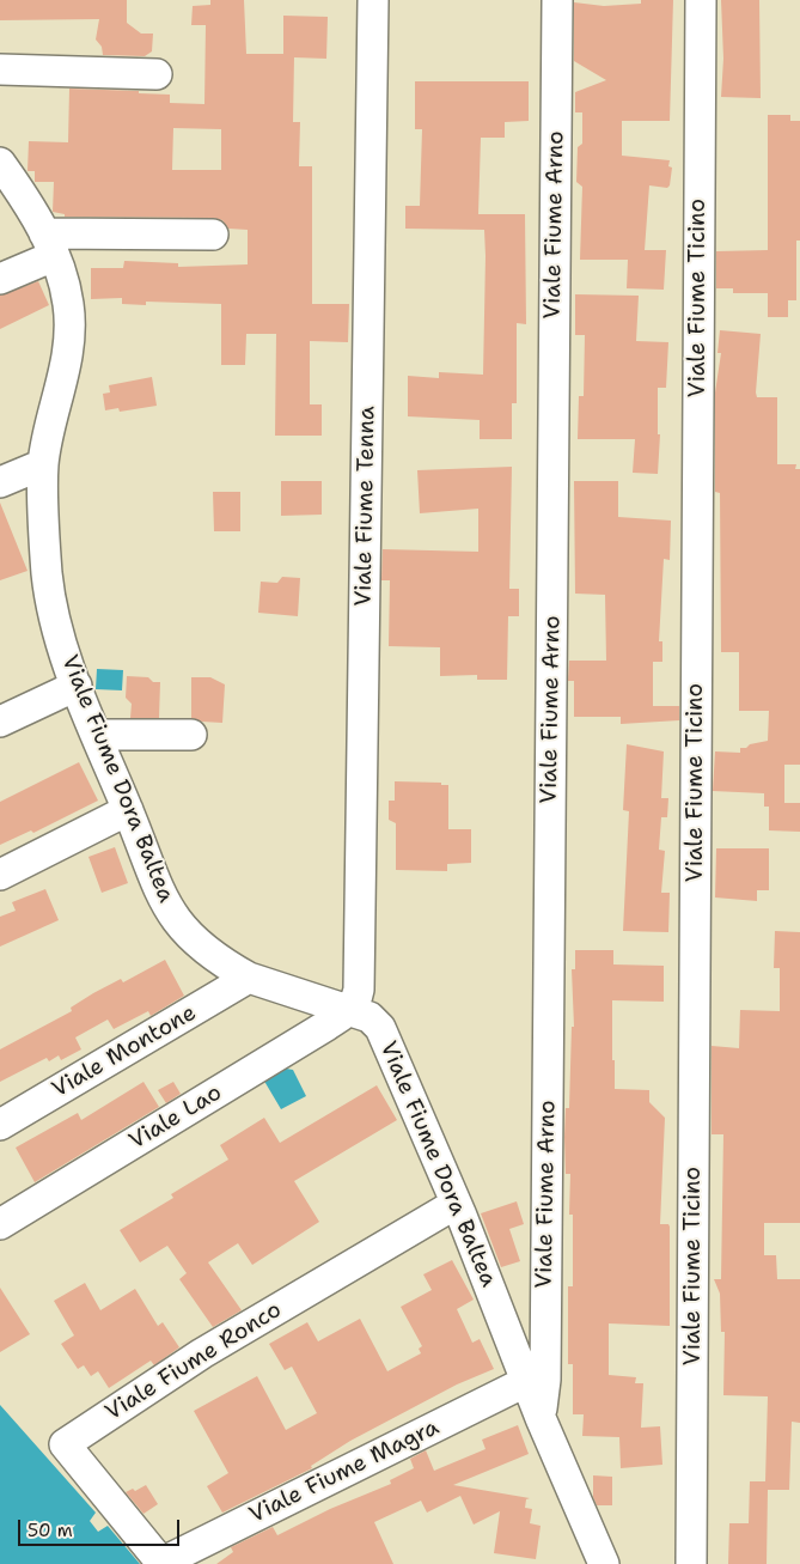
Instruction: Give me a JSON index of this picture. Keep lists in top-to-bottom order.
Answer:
{
  "streets": {
    "street": [
      "Viale Fiume Arno",
      "Viale Fiume Ticino",
      "Viale Fiume Tenna",
      "Viale Fiume Dora Baltea",
      "Viale Montone",
      "Viale Lao",
      "Viale Fiume Ronco",
      "Viale Fiume Magra"
    ]
  },
  "crossings": [
    ["Viale Fiume Arno", "Viale Fiume Dora Baltea"],
    ["Viale Fiume Tenna", "Viale Fiume Dora Baltea"],
    ["Viale Fiume Tenna", "Viale Lao"],
    ["Viale Fiume Dora Baltea", "Viale Montone"],
    ["Viale Fiume Dora Baltea", "Viale Lao"],
    ["Viale Fiume Dora Baltea", "Viale Fiume Ronco"],
    ["Viale Fiume Dora Baltea", "Viale Fiume Magra"],
    ["Viale Fiume Ronco", "Viale Fiume Magra"]
  ],
  "scale_bar": "50 m"
}
